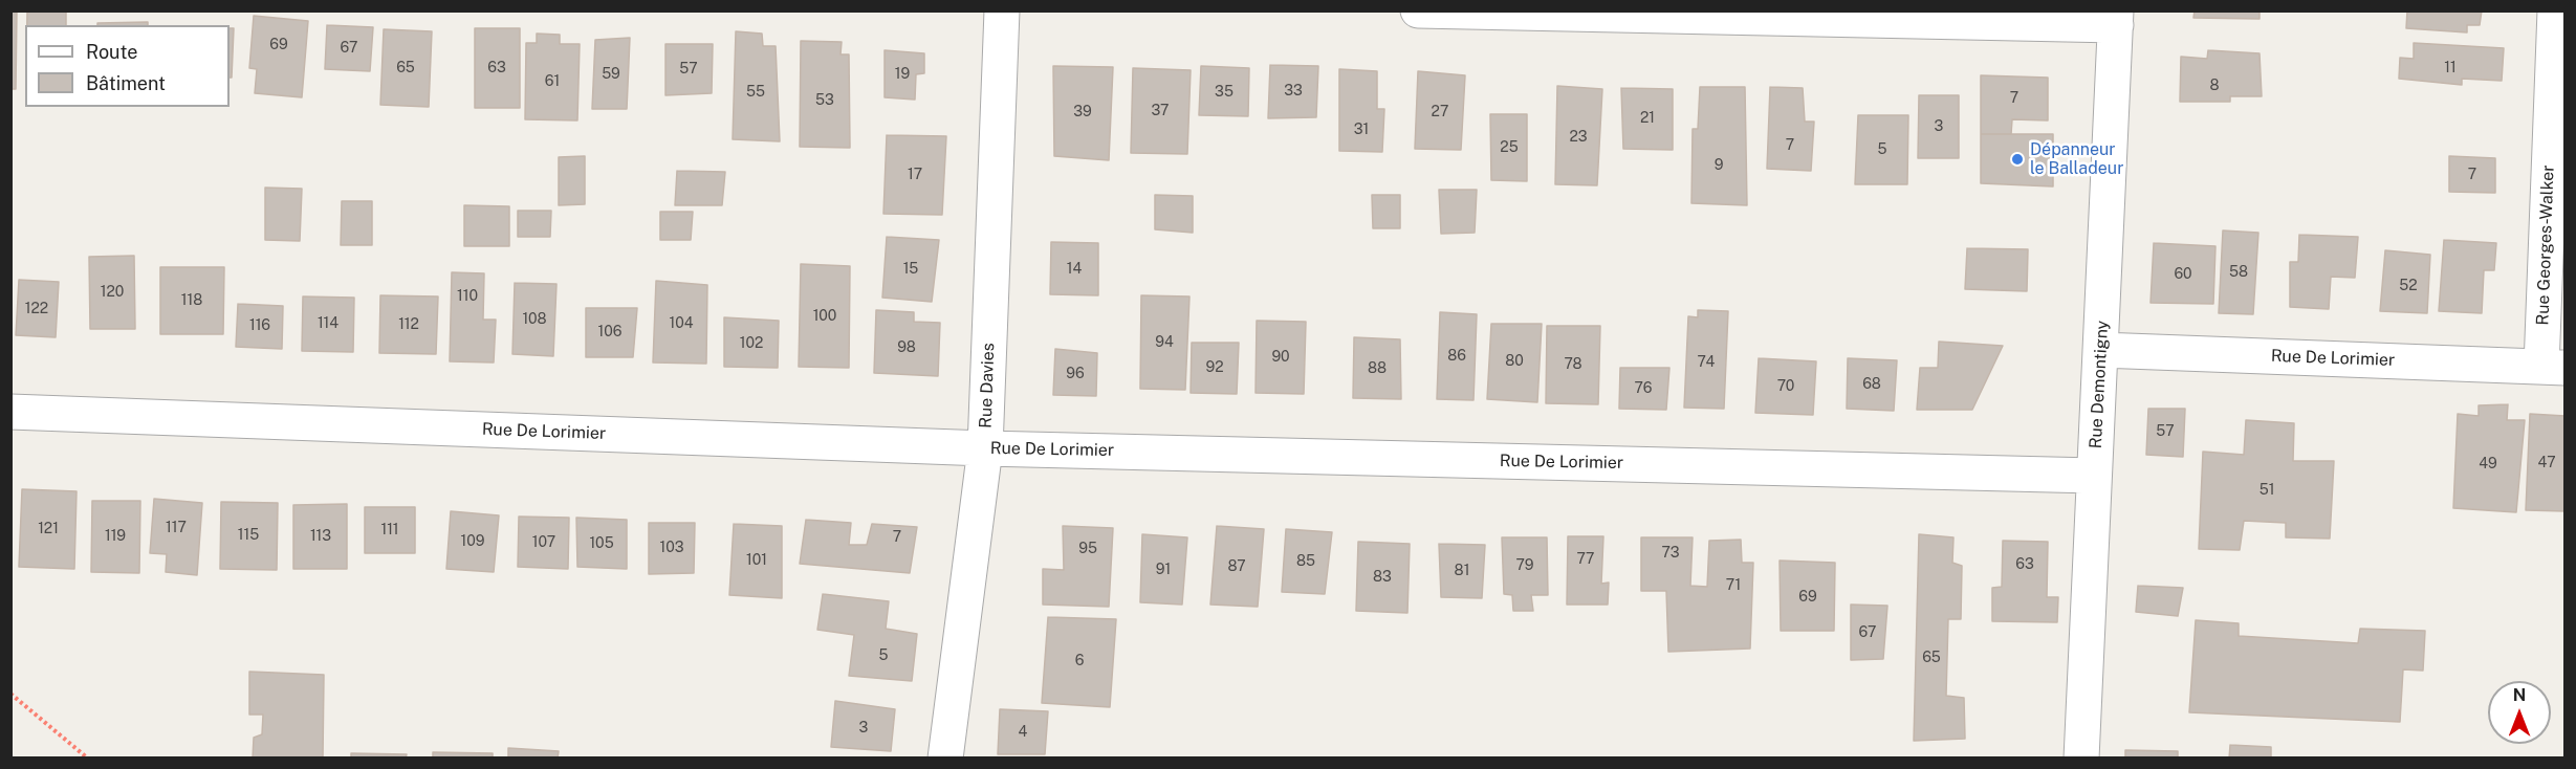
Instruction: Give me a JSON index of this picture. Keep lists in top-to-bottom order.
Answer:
{
  "streets": {
    "street": [
      "Rue Georges-Walker",
      "Rue De Lorimier",
      "Rue Demontigny",
      "Rue Davies"
    ]
  },
  "crossings": [
    ["Rue Georges-Walker", "Rue De Lorimier"],
    ["Rue De Lorimier", "Rue Demontigny"],
    ["Rue De Lorimier", "Rue Davies"]
  ],
  "places": ["Dépanneur le Balladeur"],
  "house_numbers": [
    "69",
    "67",
    "65",
    "63",
    "11",
    "57",
    "59",
    "19",
    "61",
    "8",
    "33",
    "55",
    "35",
    "7",
    "53",
    "37",
    "39",
    "27",
    "21",
    "3",
    "31",
    "23",
    "7",
    "25",
    "5",
    "9",
    "17",
    "7",
    "15",
    "14",
    "58",
    "60",
    "52",
    "120",
    "110",
    "118",
    "122",
    "100",
    "108",
    "114",
    "104",
    "112",
    "116",
    "106",
    "94",
    "102",
    "98",
    "86",
    "90",
    "80",
    "74",
    "78",
    "92",
    "88",
    "96",
    "68",
    "70",
    "76",
    "57",
    "47",
    "49",
    "51",
    "117",
    "121",
    "111",
    "115",
    "119",
    "113",
    "7",
    "109",
    "107",
    "105",
    "103",
    "95",
    "73",
    "77",
    "101",
    "85",
    "63",
    "79",
    "87",
    "91",
    "81",
    "83",
    "71",
    "69",
    "67",
    "5",
    "65",
    "6",
    "3",
    "4"
  ],
  "legend": ["Route", "Bâtiment"],
  "north": "top"
}
